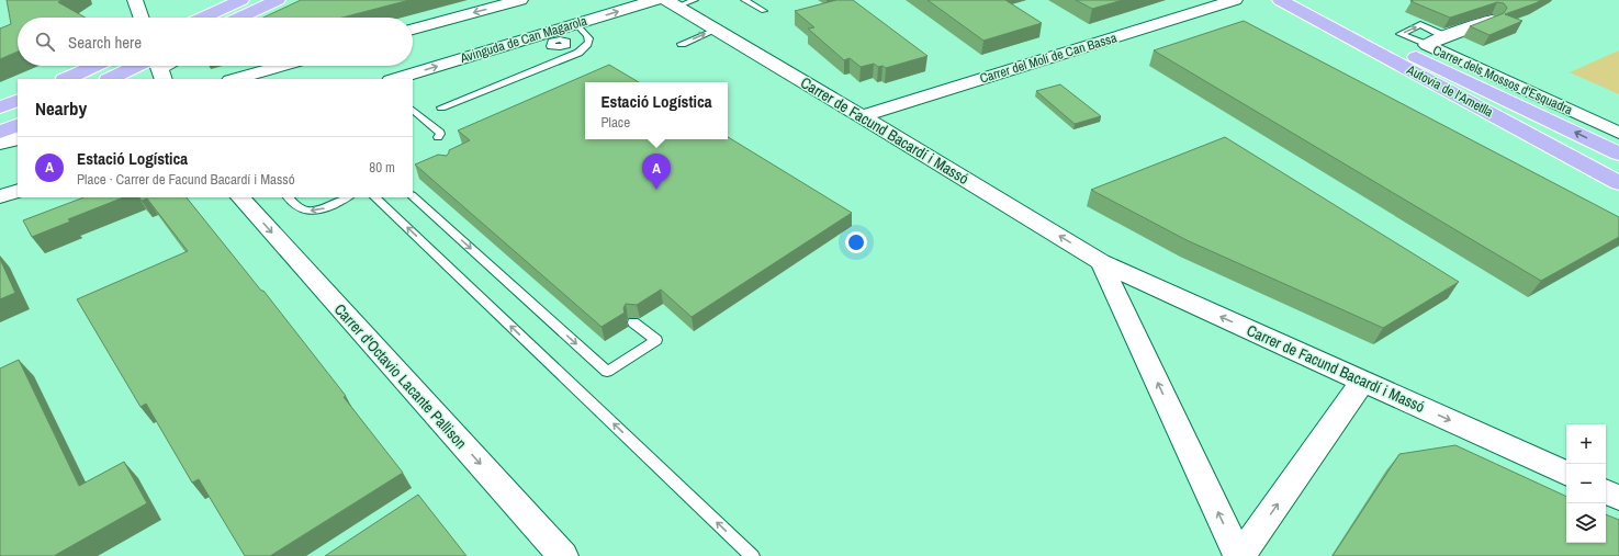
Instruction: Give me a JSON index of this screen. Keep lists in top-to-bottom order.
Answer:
{
  "streets": {
    "highway": ["Autovia de l'Ametlla"],
    "street": [
      "Avinguda de Can Magarola",
      "Carrer del Molí de Can Bassa",
      "Carrer dels Mossos d'Esquadra",
      "Carrer de Facund Bacardí i Massó",
      "Carrer d'Octavio Lacante Pallison"
    ]
  },
  "crossings": [
    ["Carrer del Molí de Can Bassa", "Carrer de Facund Bacardí i Massó"]
  ],
  "one_way": ["Carrer d'Octavio Lacante Pallison"],
  "page": {
    "search": "Search here",
    "heading": "Nearby",
    "popup": ["Estació Logística", "Place"],
    "list": [
      {
        "mark": "A",
        "name": "Estació Logística",
        "note": "Place · Carrer de Facund Bacardí i Massó",
        "value": "80 m"
      }
    ],
    "pins": "A",
    "map_buttons": ["+", "−"]
  }
}
